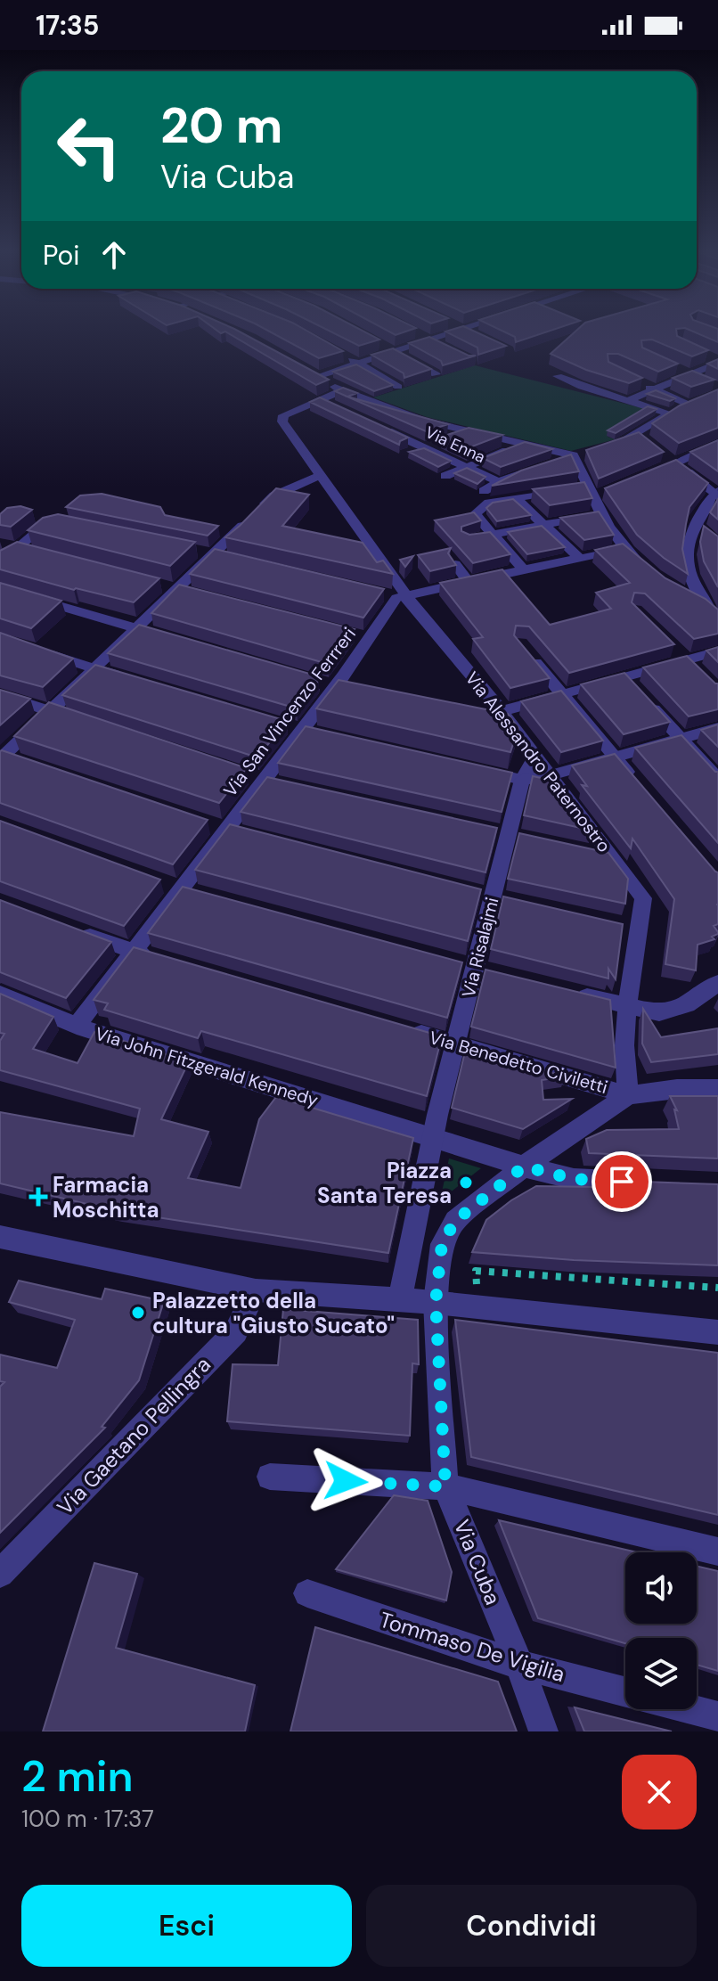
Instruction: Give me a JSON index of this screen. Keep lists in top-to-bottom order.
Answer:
{
  "streets": {
    "street": [
      "Via Enna",
      "Via San Vincenzo Ferrreri",
      "Via Alessandro Paternostro",
      "Via Risalajmi",
      "Via Benedetto Civiletti",
      "Via John Fitzgerald Kennedy",
      "Via Gaetano Pellingra",
      "Via Cuba",
      "Tommaso De Vigilia"
    ]
  },
  "crossings": [
    ["Via San Vincenzo Ferrreri", "Via Alessandro Paternostro"],
    ["Via San Vincenzo Ferrreri", "Via John Fitzgerald Kennedy"],
    ["Via Alessandro Paternostro", "Via Risalajmi"],
    ["Via Alessandro Paternostro", "Via Benedetto Civiletti"],
    ["Via Risalajmi", "Via Benedetto Civiletti"],
    ["Via Risalajmi", "Via John Fitzgerald Kennedy"],
    ["Via John Fitzgerald Kennedy", "Via Cuba"],
    ["Via Cuba", "Tommaso De Vigilia"]
  ],
  "places": {
    "other": ["Piazza Santa Teresa", "Palazzetto della cultura \"Giusto Sucato\""],
    "health": ["Farmacia Moschitta"]
  },
  "page": {
    "status": "17:35",
    "turn": ["20 m", "Via Cuba"],
    "then": "Poi",
    "heading": ["2 min", "100 m · 17:37"],
    "buttons": ["Esci", "Condividi"]
  }
}
